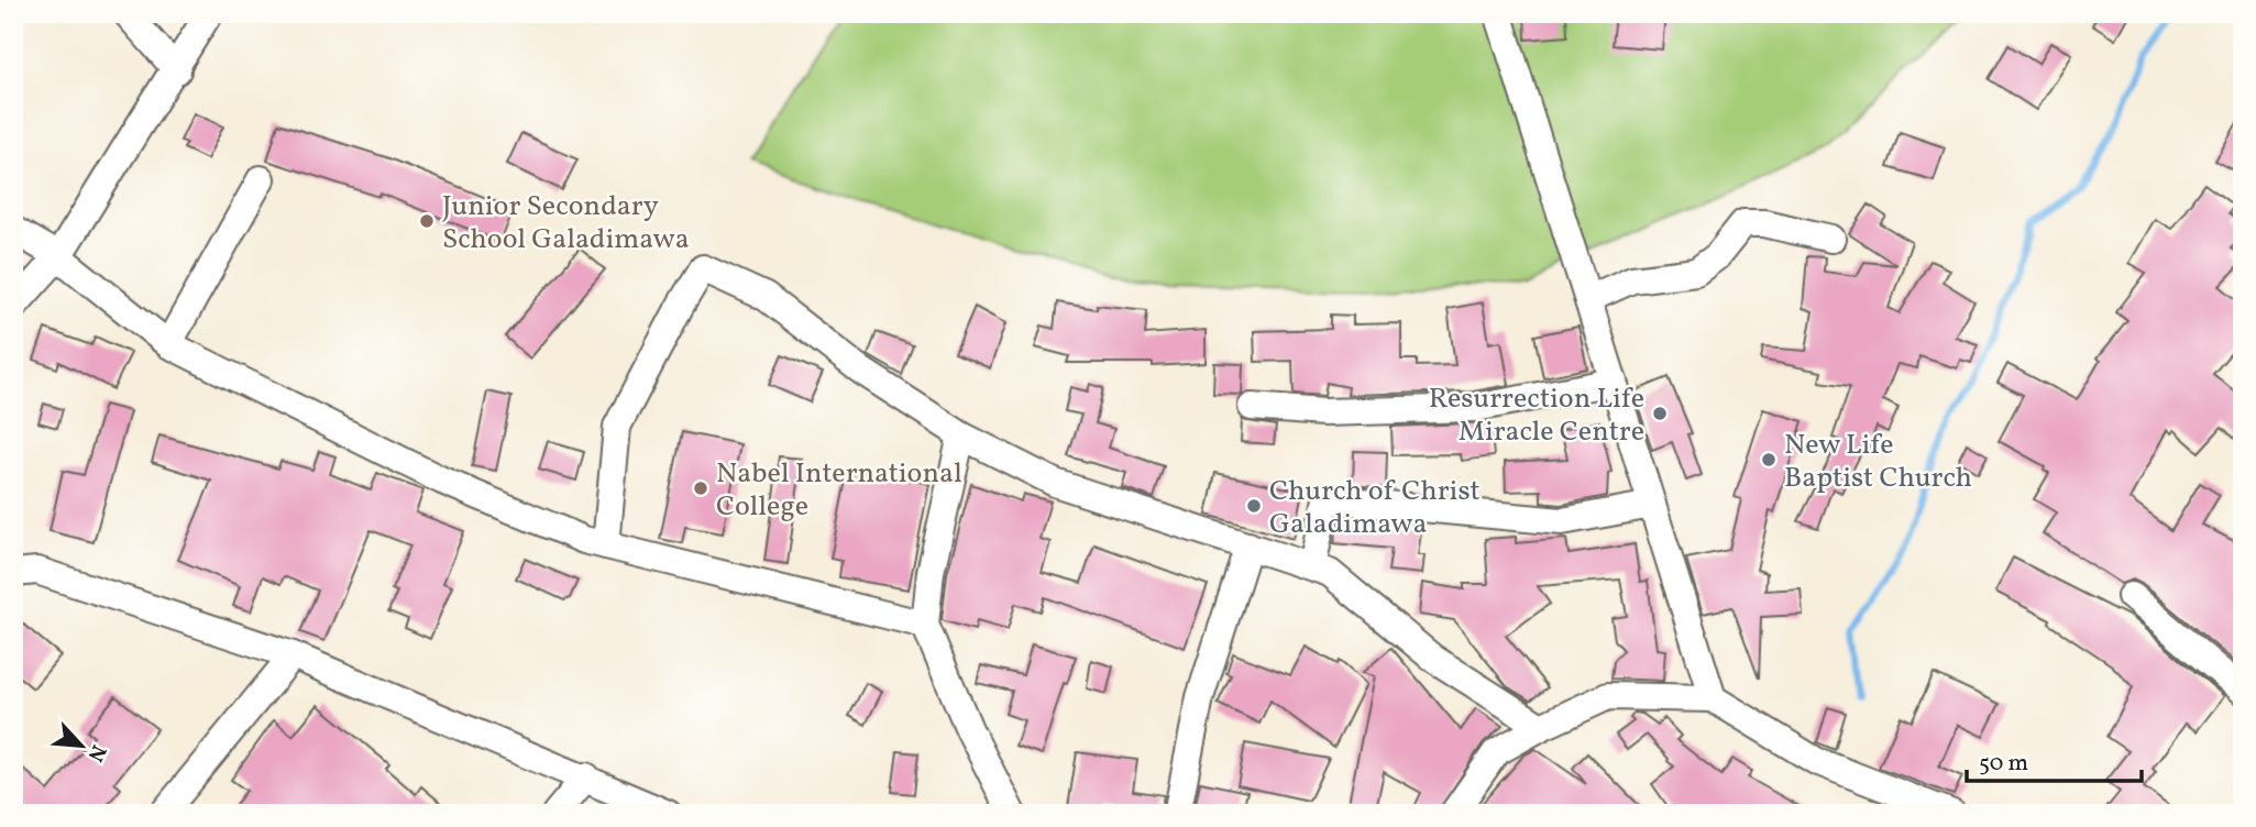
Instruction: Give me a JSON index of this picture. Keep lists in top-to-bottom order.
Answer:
{
  "places": [
    "Junior Secondary School Galadimawa",
    "Resurrection Life Miracle Centre",
    "New Life Baptist Church",
    "Nabel International College",
    "Church of Christ Galadimawa"
  ],
  "scale_bar": "50 m",
  "north": "bottom right"
}
